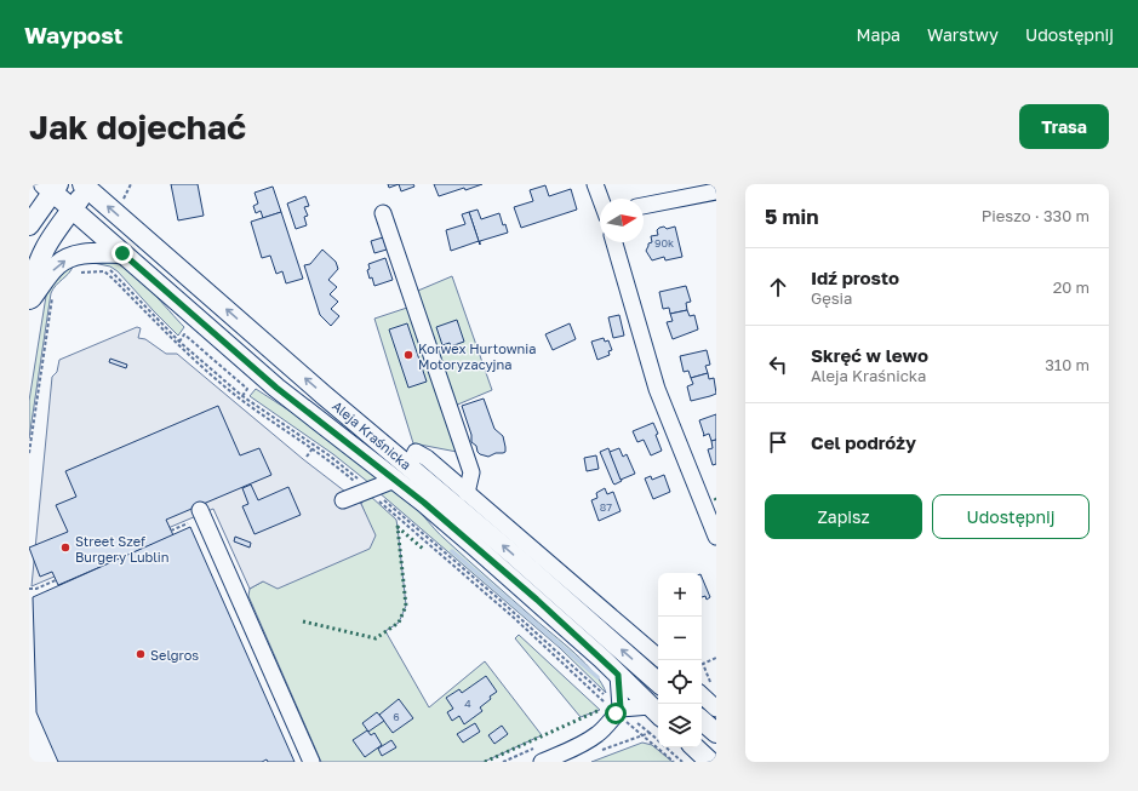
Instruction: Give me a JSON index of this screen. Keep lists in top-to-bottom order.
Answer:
{
  "streets": {
    "main road": ["Aleja Kraśnicka"]
  },
  "places": ["Korwex Hurtownia Motoryzacyjna", "Street Szef Burgery Lublin", "Selgros"],
  "house_numbers": [
    "90k",
    "87",
    "4",
    "6"
  ],
  "north": "right",
  "page": {
    "header": "Waypost",
    "nav": ["Mapa", "Warstwy", "Udostępnij"],
    "buttons": [
      "Trasa",
      ["Zapisz", "Udostępnij"]
    ],
    "title": "Jak dojechać",
    "heading": ["5 min", "Pieszo · 330 m"],
    "list": [
      ["Idź prosto", "Gęsia", "20 m"],
      ["Skręć w lewo", "Aleja Kraśnicka", "310 m"],
      "Cel podróży"
    ],
    "map_buttons": ["+", "−"]
  }
}
